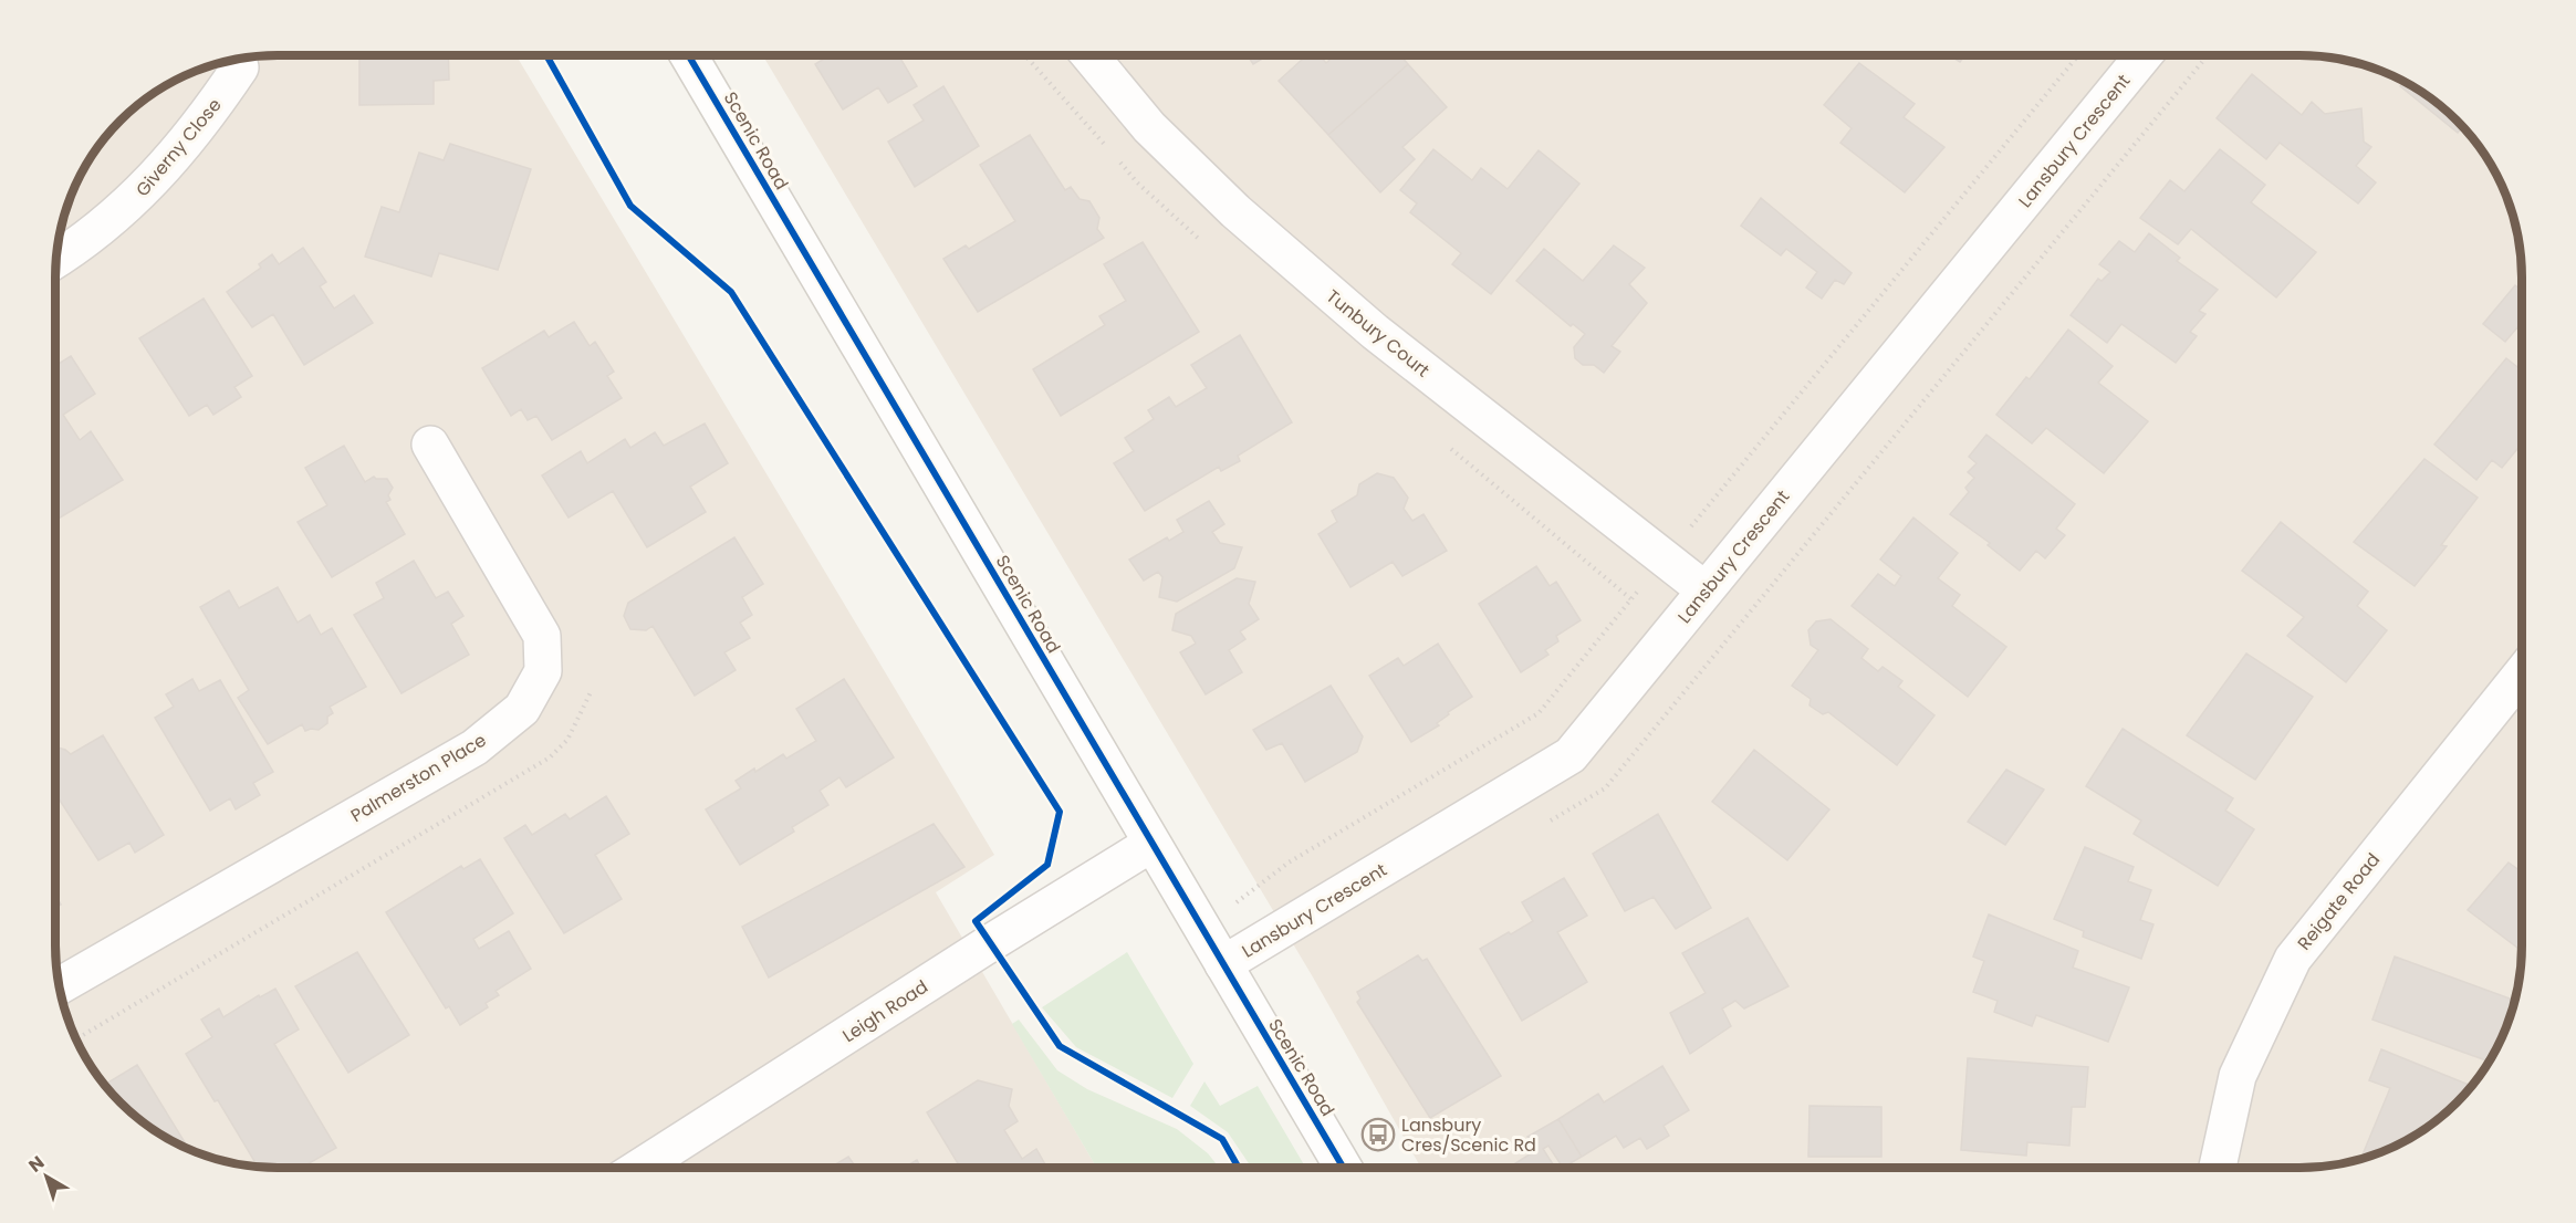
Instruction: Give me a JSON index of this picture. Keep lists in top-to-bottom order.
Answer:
{
  "streets": {
    "street": [
      "Scenic Road",
      "Lansbury Crescent",
      "Giverny Close",
      "Tunbury Court",
      "Palmerston Place",
      "Reigate Road",
      "Leigh Road"
    ]
  },
  "crossings": [
    ["Scenic Road", "Lansbury Crescent"],
    ["Scenic Road", "Leigh Road"],
    ["Lansbury Crescent", "Tunbury Court"]
  ],
  "places": {
    "bus stop": ["Lansbury Cres/Scenic Rd"]
  },
  "north": "top left"
}
